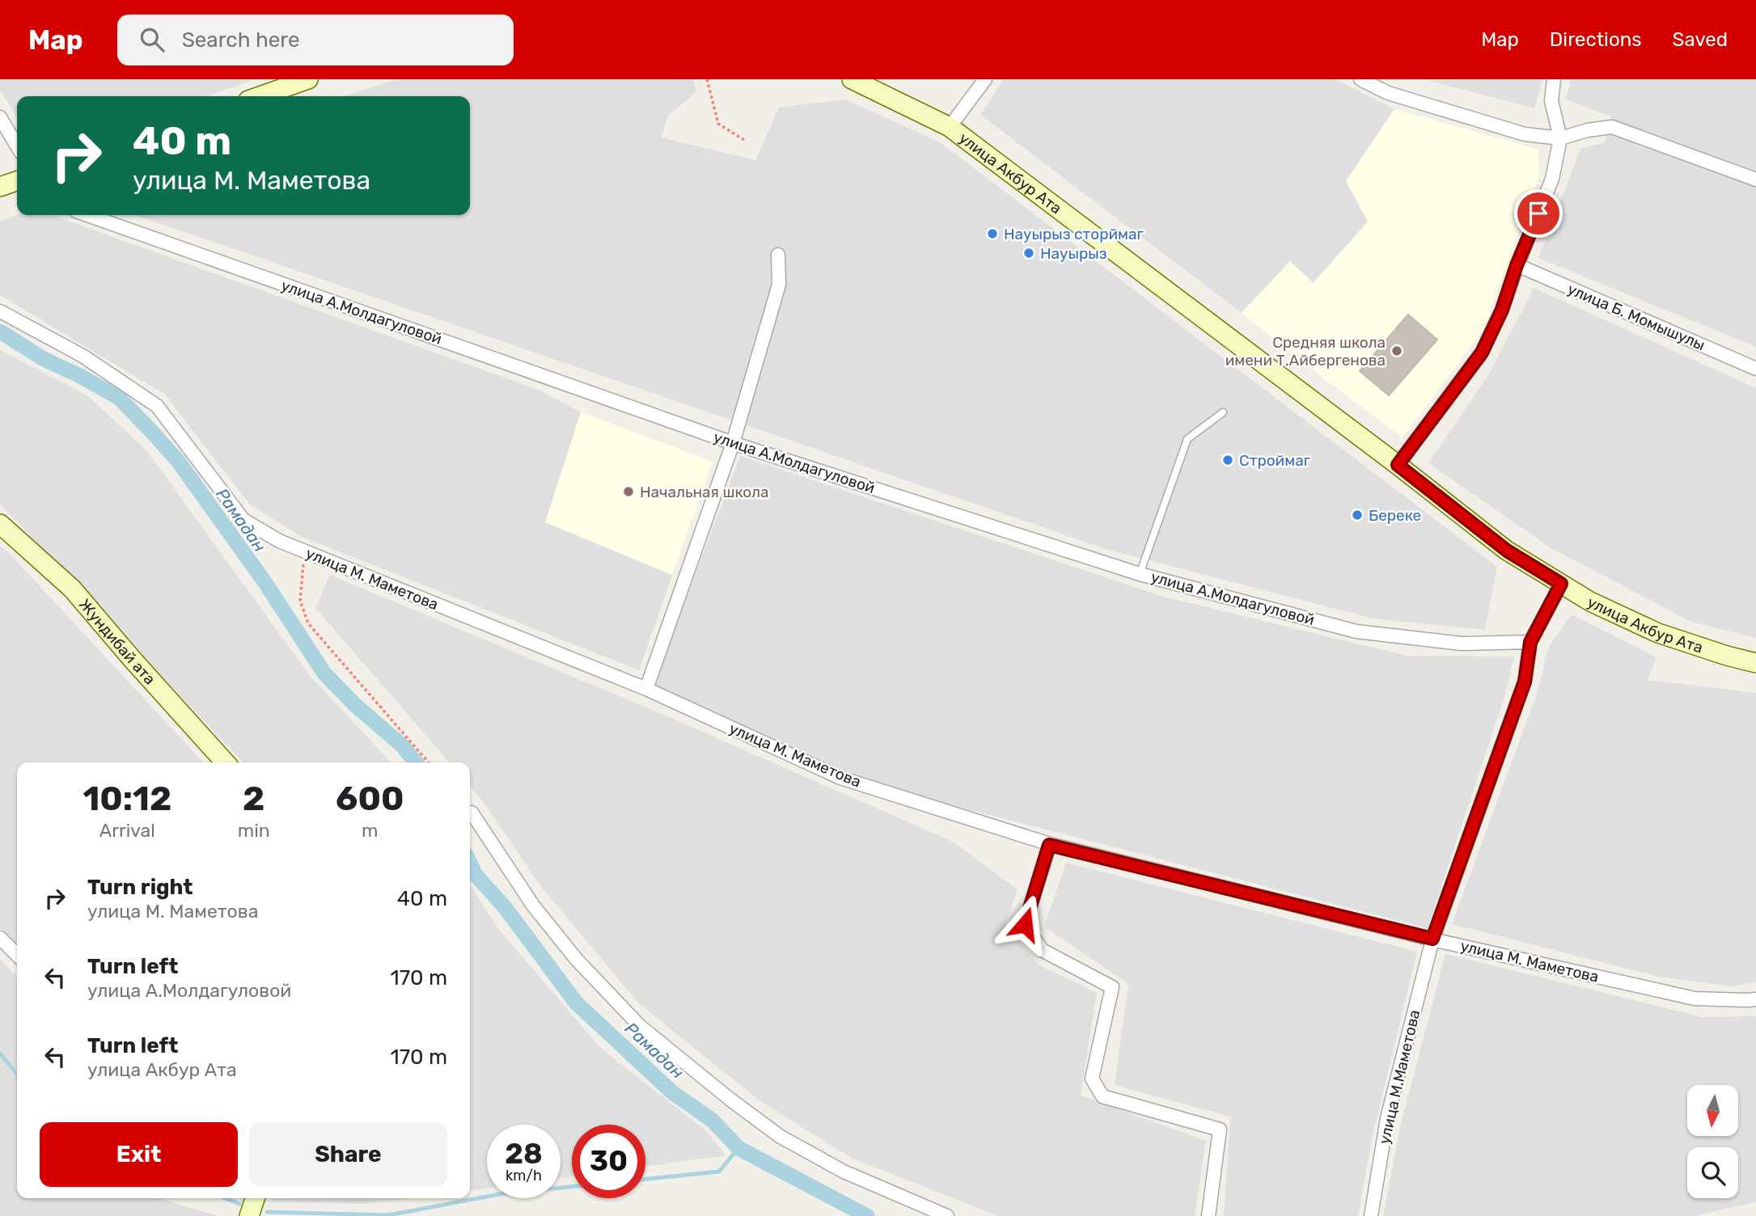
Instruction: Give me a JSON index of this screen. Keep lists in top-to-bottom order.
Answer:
{
  "streets": {
    "main road": ["улица Акбур Ата", "Жундибай ата"],
    "street": [
      "улица А.Молдагуловой",
      "улица Б. Момышулы",
      "улица М. Маметова",
      "улица М.Маметова"
    ]
  },
  "crossings": [
    ["улица М. Маметова", "улица М.Маметова"]
  ],
  "water": ["Рамадан"],
  "places": [
    "Науырыз сторймаг",
    "Науырыз",
    "Средняя школа имени Т.Айбергенова",
    "Строймаг",
    "Начальная школа",
    "Береке"
  ],
  "north": "bottom",
  "page": {
    "header": "Map",
    "search": "Search here",
    "nav": ["Map", "Directions", "Saved"],
    "turn": ["40 m", "улица М. Маметова"],
    "eta": [
      "10:12",
      "Arrival",
      "2",
      "min",
      "600",
      "m"
    ],
    "list": [
      {
        "name": "Turn right",
        "note": "улица М. Маметова",
        "value": "40 m"
      },
      {
        "name": "Turn left",
        "note": "улица А.Молдагуловой",
        "value": "170 m"
      },
      {
        "name": "Turn left",
        "note": "улица Акбур Ата",
        "value": "170 m"
      }
    ],
    "buttons": ["Exit", "Share"],
    "speed": "28 km/h",
    "limit": "30"
  }
}
